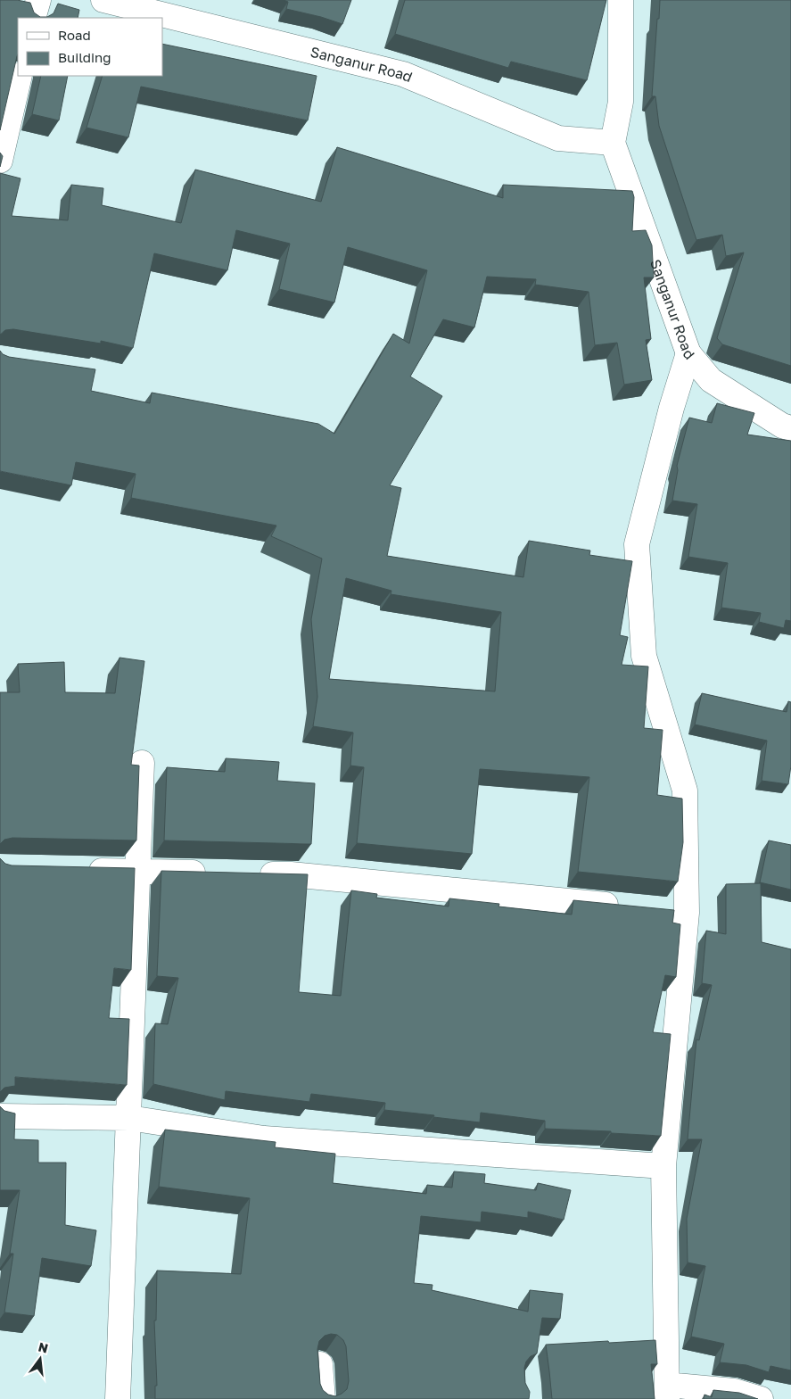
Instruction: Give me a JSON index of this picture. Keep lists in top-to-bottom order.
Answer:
{
  "streets": {
    "street": ["Sanganur Road"]
  },
  "legend": ["Road", "Building"],
  "north": "top"
}
